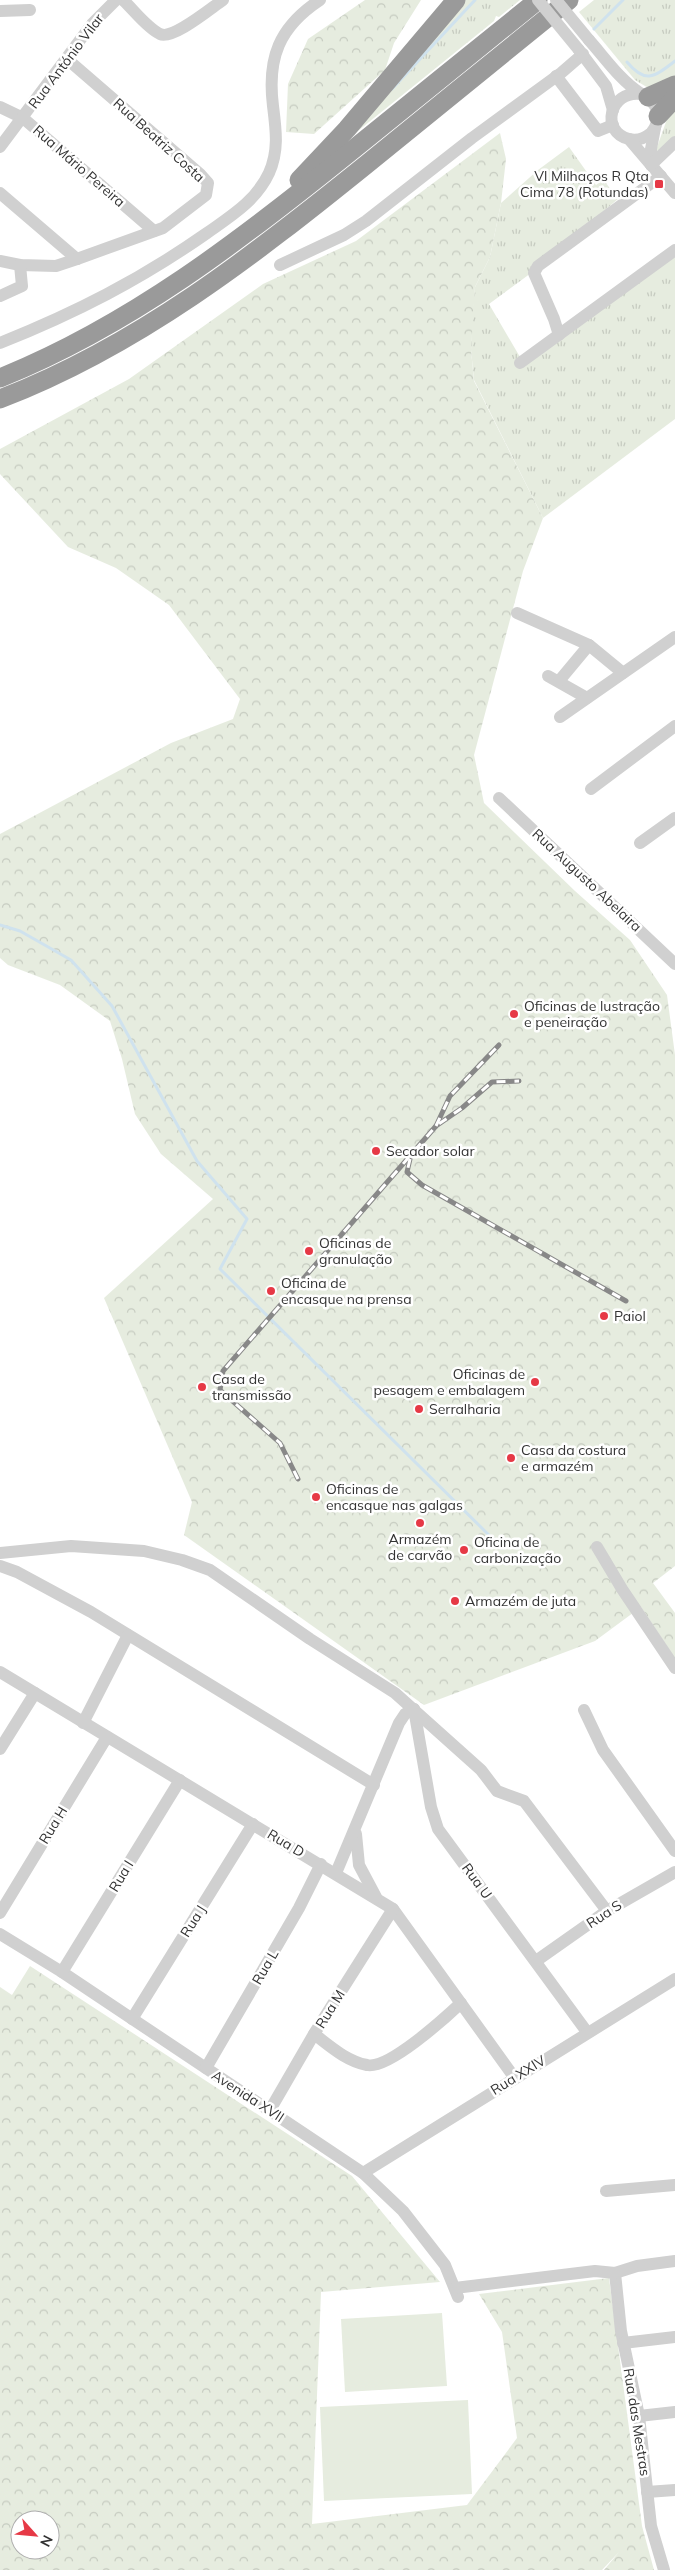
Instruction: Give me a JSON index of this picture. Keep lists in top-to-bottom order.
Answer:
{
  "streets": {
    "street": [
      "Rua António Vilar",
      "Rua Beatriz Costa",
      "Rua Mário Pereira",
      "Rua Augusto Abelaira",
      "Rua H",
      "Rua D",
      "Rua I",
      "Rua U",
      "Rua S",
      "Rua J",
      "Rua L",
      "Rua M",
      "Rua XXIV",
      "Avenida XVII",
      "Rua das Mestras"
    ]
  },
  "crossings": [
    ["Rua António Vilar", "Rua Beatriz Costa"],
    ["Rua António Vilar", "Rua Mário Pereira"],
    ["Rua Beatriz Costa", "Rua Mário Pereira"],
    ["Rua H", "Rua D"],
    ["Rua D", "Rua I"],
    ["Rua D", "Rua J"],
    ["Rua D", "Rua L"],
    ["Rua D", "Rua M"],
    ["Rua D", "Rua XXIV"],
    ["Rua I", "Avenida XVII"],
    ["Rua U", "Rua S"],
    ["Rua U", "Rua XXIV"],
    ["Rua J", "Avenida XVII"],
    ["Rua L", "Avenida XVII"],
    ["Rua M", "Avenida XVII"],
    ["Rua XXIV", "Avenida XVII"],
    ["Avenida XVII", "Rua das Mestras"]
  ],
  "places": {
    "transit": ["Vl Milhaços R Qta Cima 78 (Rotundas)"],
    "other": [
      "Oficinas de lustração e peneiração",
      "Secador solar",
      "Oficinas de granulação",
      "Oficina de encasque na prensa",
      "Paiol",
      "Oficinas de pesagem e embalagem",
      "Casa de transmissão",
      "Serralharia",
      "Casa da costura e armazém",
      "Oficinas de encasque nas galgas",
      "Armazém de carvão",
      "Oficina de carbonização",
      "Armazém de juta"
    ]
  },
  "north": "bottom right"
}
